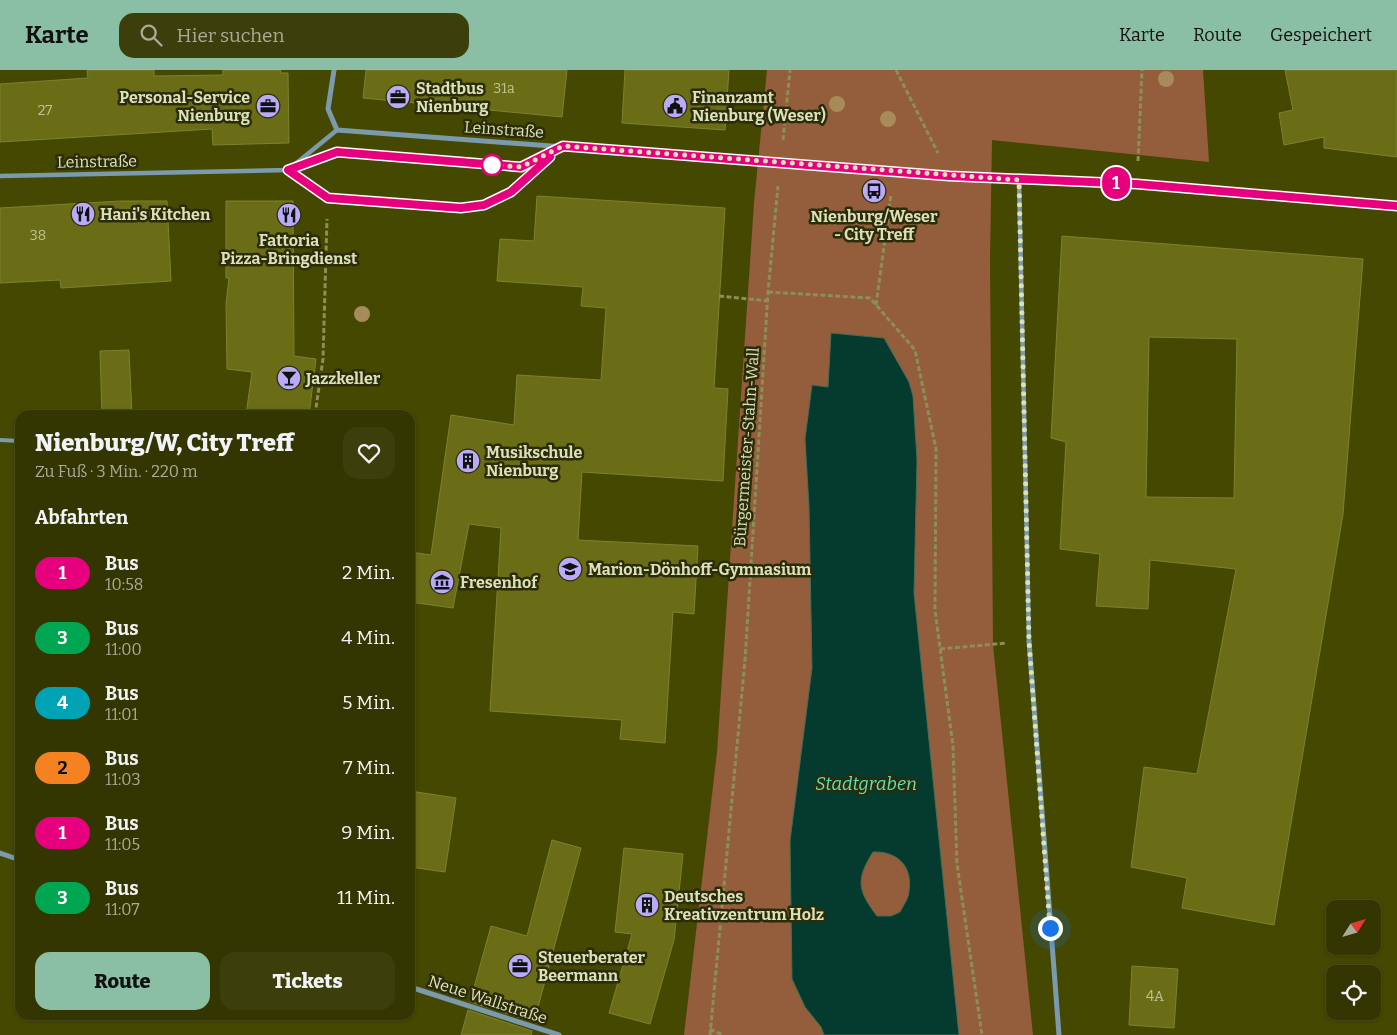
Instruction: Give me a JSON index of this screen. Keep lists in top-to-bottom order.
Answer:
{
  "streets": {
    "street": ["Leinstraße", "Neue Wallstraße"],
    "path": ["Bürgermeister-Stahn-Wall"]
  },
  "crossings": [
    ["Leinstraße", "Bürgermeister-Stahn-Wall"]
  ],
  "water": ["Stadtgraben"],
  "places": {
    "office": ["Stadtbus Nienburg", "Personal-Service Nienburg", "Steuerberater Beermann"],
    "public building": ["Finanzamt Nienburg (Weser)"],
    "bus stop": ["Nienburg/Weser - City Treff"],
    "restaurant": ["Hani's Kitchen", "Fattoria Pizza-Bringdienst"],
    "bar": ["Jazzkeller"],
    "building": ["Musikschule Nienburg", "Deutsches Kreativzentrum Holz"],
    "school or university": ["Marion-Dönhoff-Gymnasium"],
    "museum": ["Fresenhof"]
  },
  "lines": ["bus line 1"],
  "house_numbers": [
    "31a",
    "27",
    "38",
    "4A"
  ],
  "north": "top right",
  "page": {
    "header": "Karte",
    "search": "Hier suchen",
    "nav": ["Karte", "Route", "Gespeichert"],
    "on_map": "1",
    "heading": [
      ["Nienburg/W, City Treff", "Zu Fuß · 3 Min. · 220 m"],
      "Abfahrten"
    ],
    "list": [
      {
        "mark": "1",
        "name": "Bus",
        "note": "10:58",
        "value": "2 Min."
      },
      {
        "mark": "3",
        "name": "Bus",
        "note": "11:00",
        "value": "4 Min."
      },
      {
        "mark": "4",
        "name": "Bus",
        "note": "11:01",
        "value": "5 Min."
      },
      {
        "mark": "2",
        "name": "Bus",
        "note": "11:03",
        "value": "7 Min."
      },
      {
        "mark": "1",
        "name": "Bus",
        "note": "11:05",
        "value": "9 Min."
      },
      {
        "mark": "3",
        "name": "Bus",
        "note": "11:07",
        "value": "11 Min."
      }
    ],
    "buttons": ["Route", "Tickets"]
  }
}
